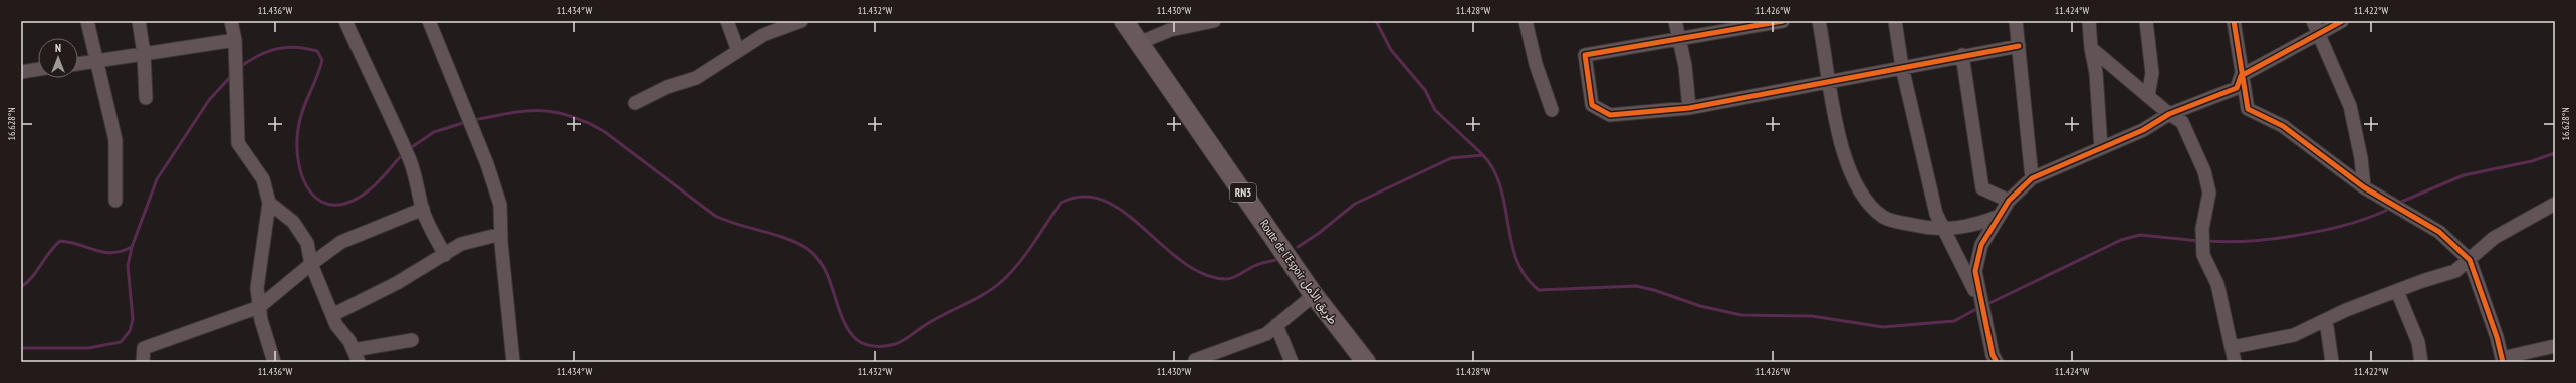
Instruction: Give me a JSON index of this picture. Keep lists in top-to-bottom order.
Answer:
{
  "streets": {
    "highway": ["RN3", "Route de l’Espoir طريق الأمل"]
  },
  "north": "top",
  "coordinates": [
    "11.436°W",
    "11.434°W",
    "11.432°W",
    "11.430°W",
    "11.428°W",
    "11.426°W",
    "11.424°W",
    "11.422°W",
    "16.628°N"
  ]
}
